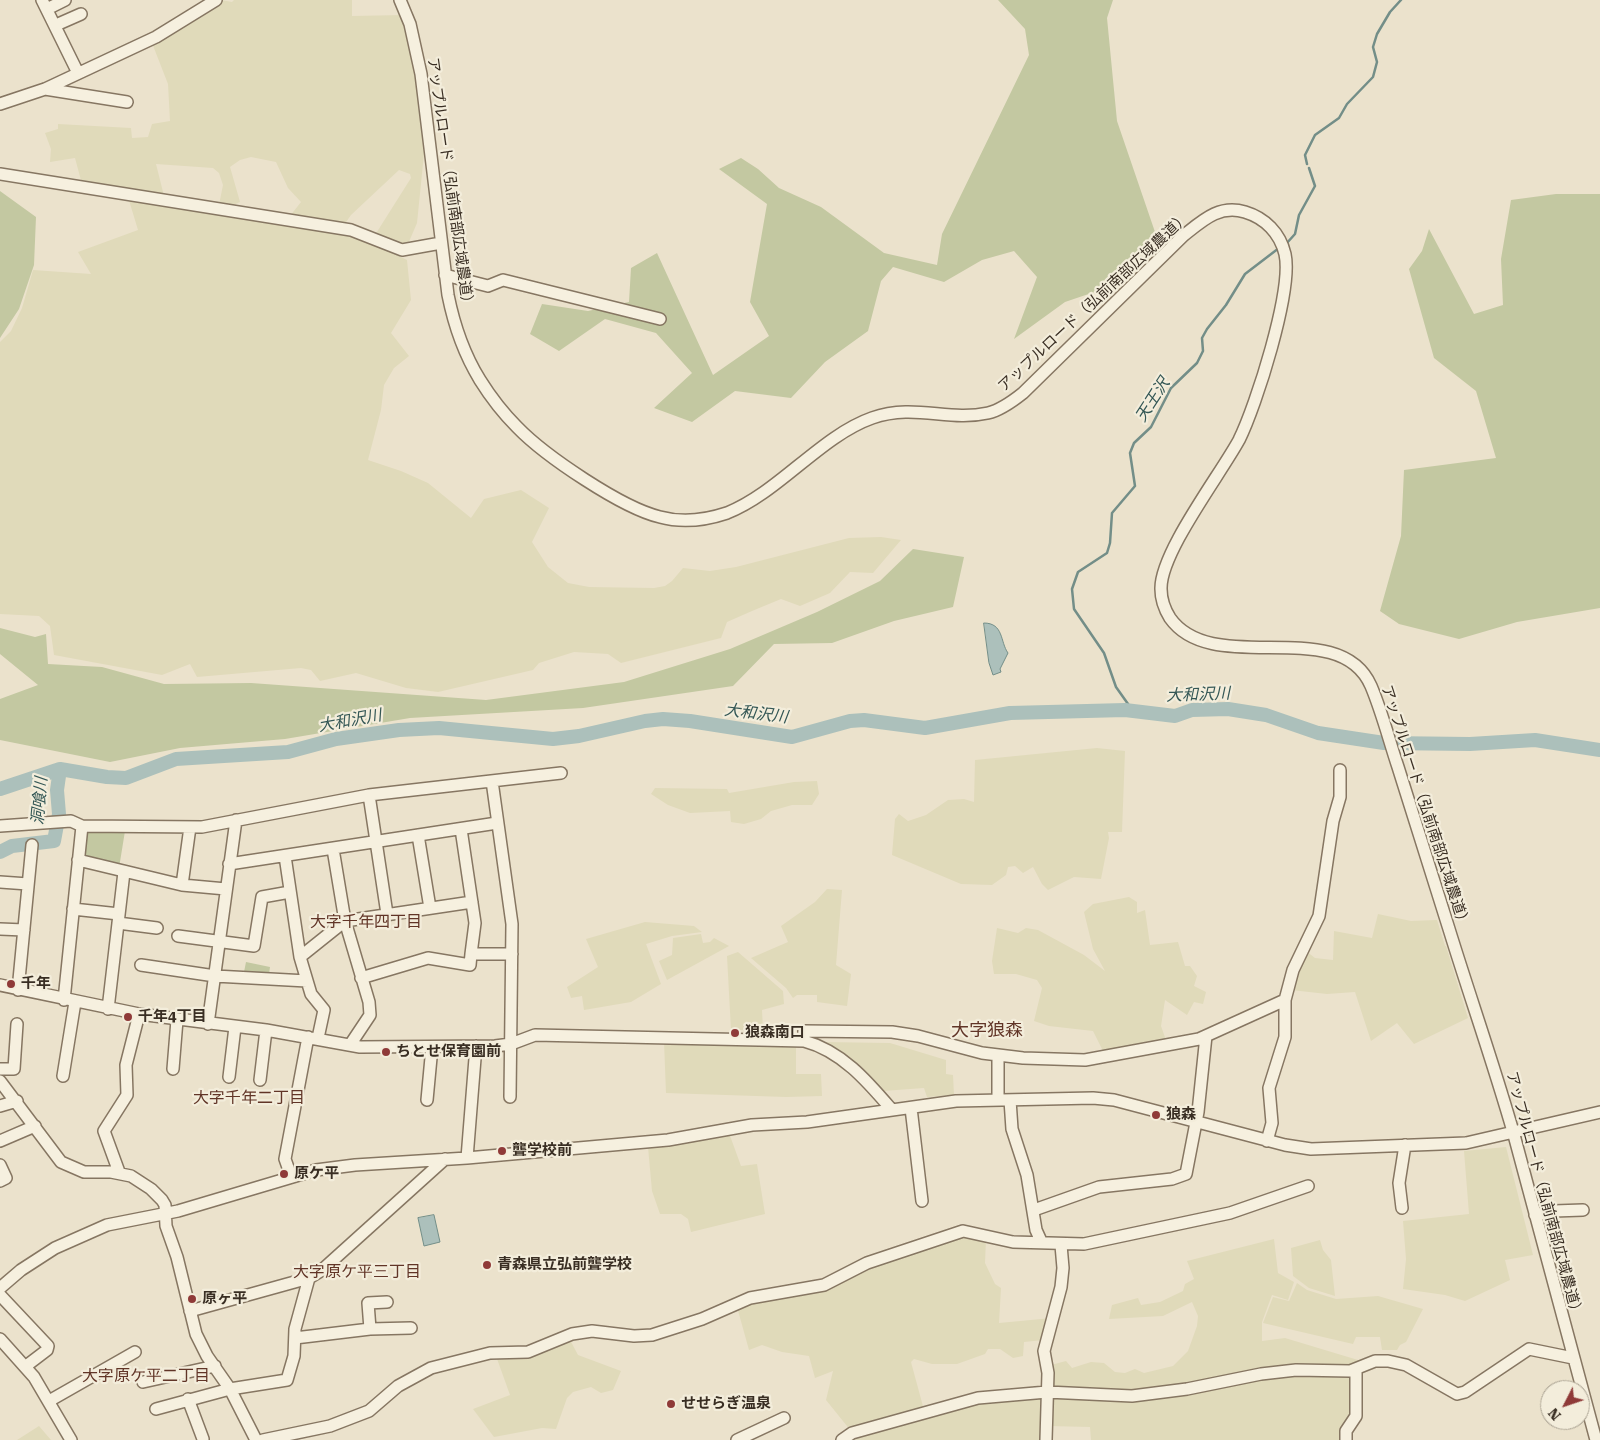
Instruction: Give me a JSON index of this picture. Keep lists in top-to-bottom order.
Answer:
{
  "streets": {
    "street": ["アップルロード（弘前南部広域農道）"]
  },
  "districts": [
    "大字千年四丁目",
    "大字狼森",
    "大字千年二丁目",
    "大字原ケ平三丁目",
    "大字原ケ平二丁目"
  ],
  "water": ["天王沢", "大和沢川", "洞喰川"],
  "places": [
    "千年",
    "千年4丁目",
    "狼森南口",
    "ちとせ保育園前",
    "狼森",
    "聾学校前",
    "原ケ平",
    "青森県立弘前聾学校",
    "原ヶ平",
    "せせらぎ温泉"
  ],
  "north": "bottom left"
}
